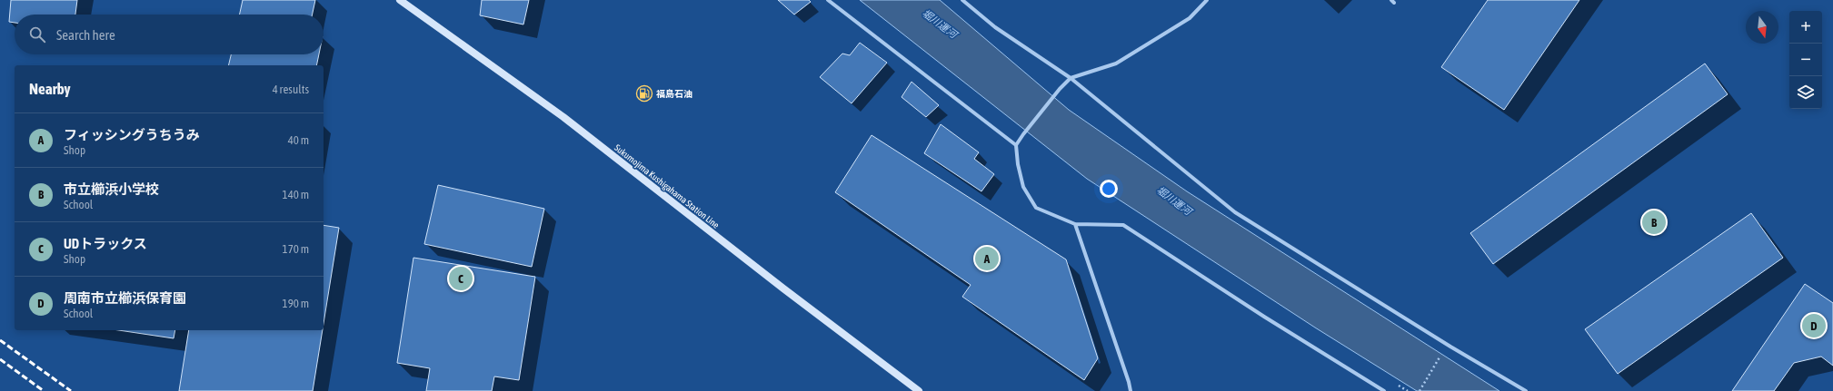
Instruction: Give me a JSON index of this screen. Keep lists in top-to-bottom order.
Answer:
{
  "streets": {
    "main road": ["Sukumojima Kushigahama Station Line"]
  },
  "water": ["堀川運河"],
  "places": {
    "fuel station": ["福島石油"]
  },
  "north": "bottom",
  "page": {
    "map_buttons": ["+", "−"],
    "search": "Search here",
    "heading": ["Nearby", "4 results"],
    "list": [
      {
        "mark": "A",
        "name": "フィッシングうちうみ",
        "note": "Shop",
        "value": "40 m"
      },
      {
        "mark": "B",
        "name": "市立櫛浜小学校",
        "note": "School",
        "value": "140 m"
      },
      {
        "mark": "C",
        "name": "UDトラックス",
        "note": "Shop",
        "value": "170 m"
      },
      {
        "mark": "D",
        "name": "周南市立櫛浜保育園",
        "note": "School",
        "value": "190 m"
      }
    ],
    "pins": [
      "B",
      "A",
      "C",
      "D"
    ]
  }
}
